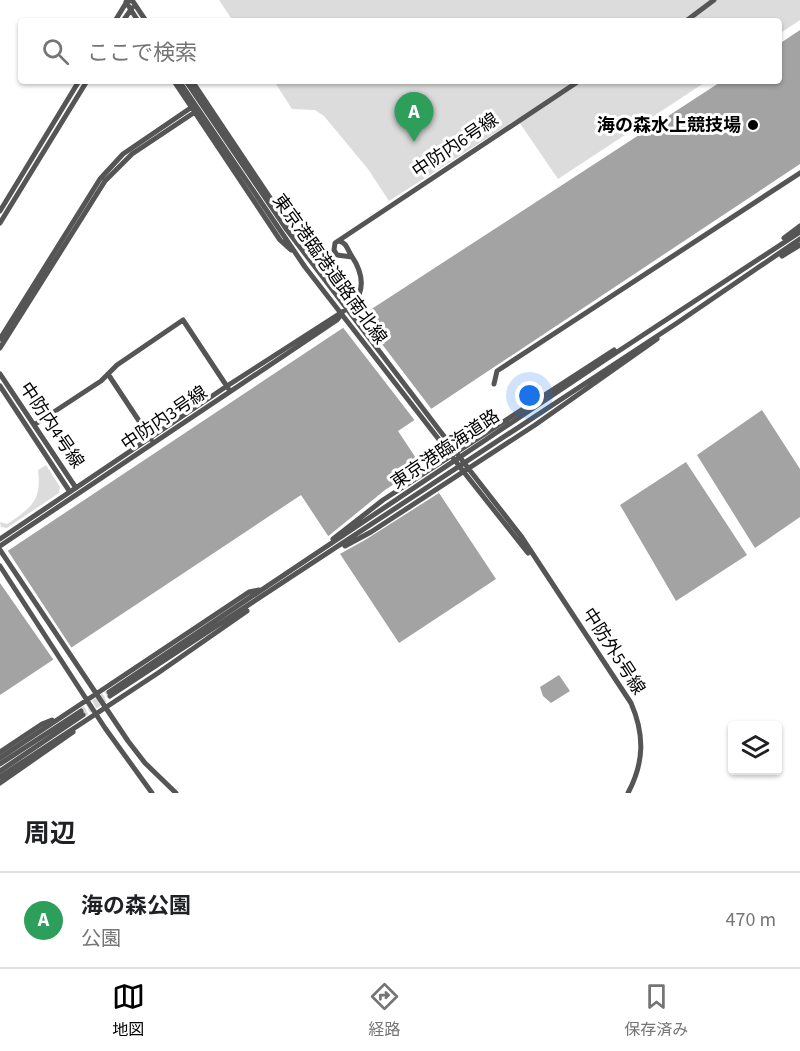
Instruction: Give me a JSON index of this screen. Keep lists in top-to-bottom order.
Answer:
{
  "streets": {
    "street": [
      "中防内6号線",
      "東京港臨港道路南北線",
      "中防内3号線",
      "中防内4号線",
      "東京港臨海道路",
      "中防外5号線"
    ]
  },
  "crossings": [
    ["東京港臨港道路南北線", "中防内3号線"],
    ["東京港臨港道路南北線", "中防外5号線"],
    ["中防内3号線", "中防内4号線"]
  ],
  "places": ["海の森水上競技場"],
  "page": {
    "search": "ここで検索",
    "pins": "A",
    "heading": "周辺",
    "list": [
      {
        "mark": "A",
        "name": "海の森公園",
        "note": "公園",
        "value": "470 m"
      }
    ],
    "nav": ["地図", "経路", "保存済み"]
  }
}
